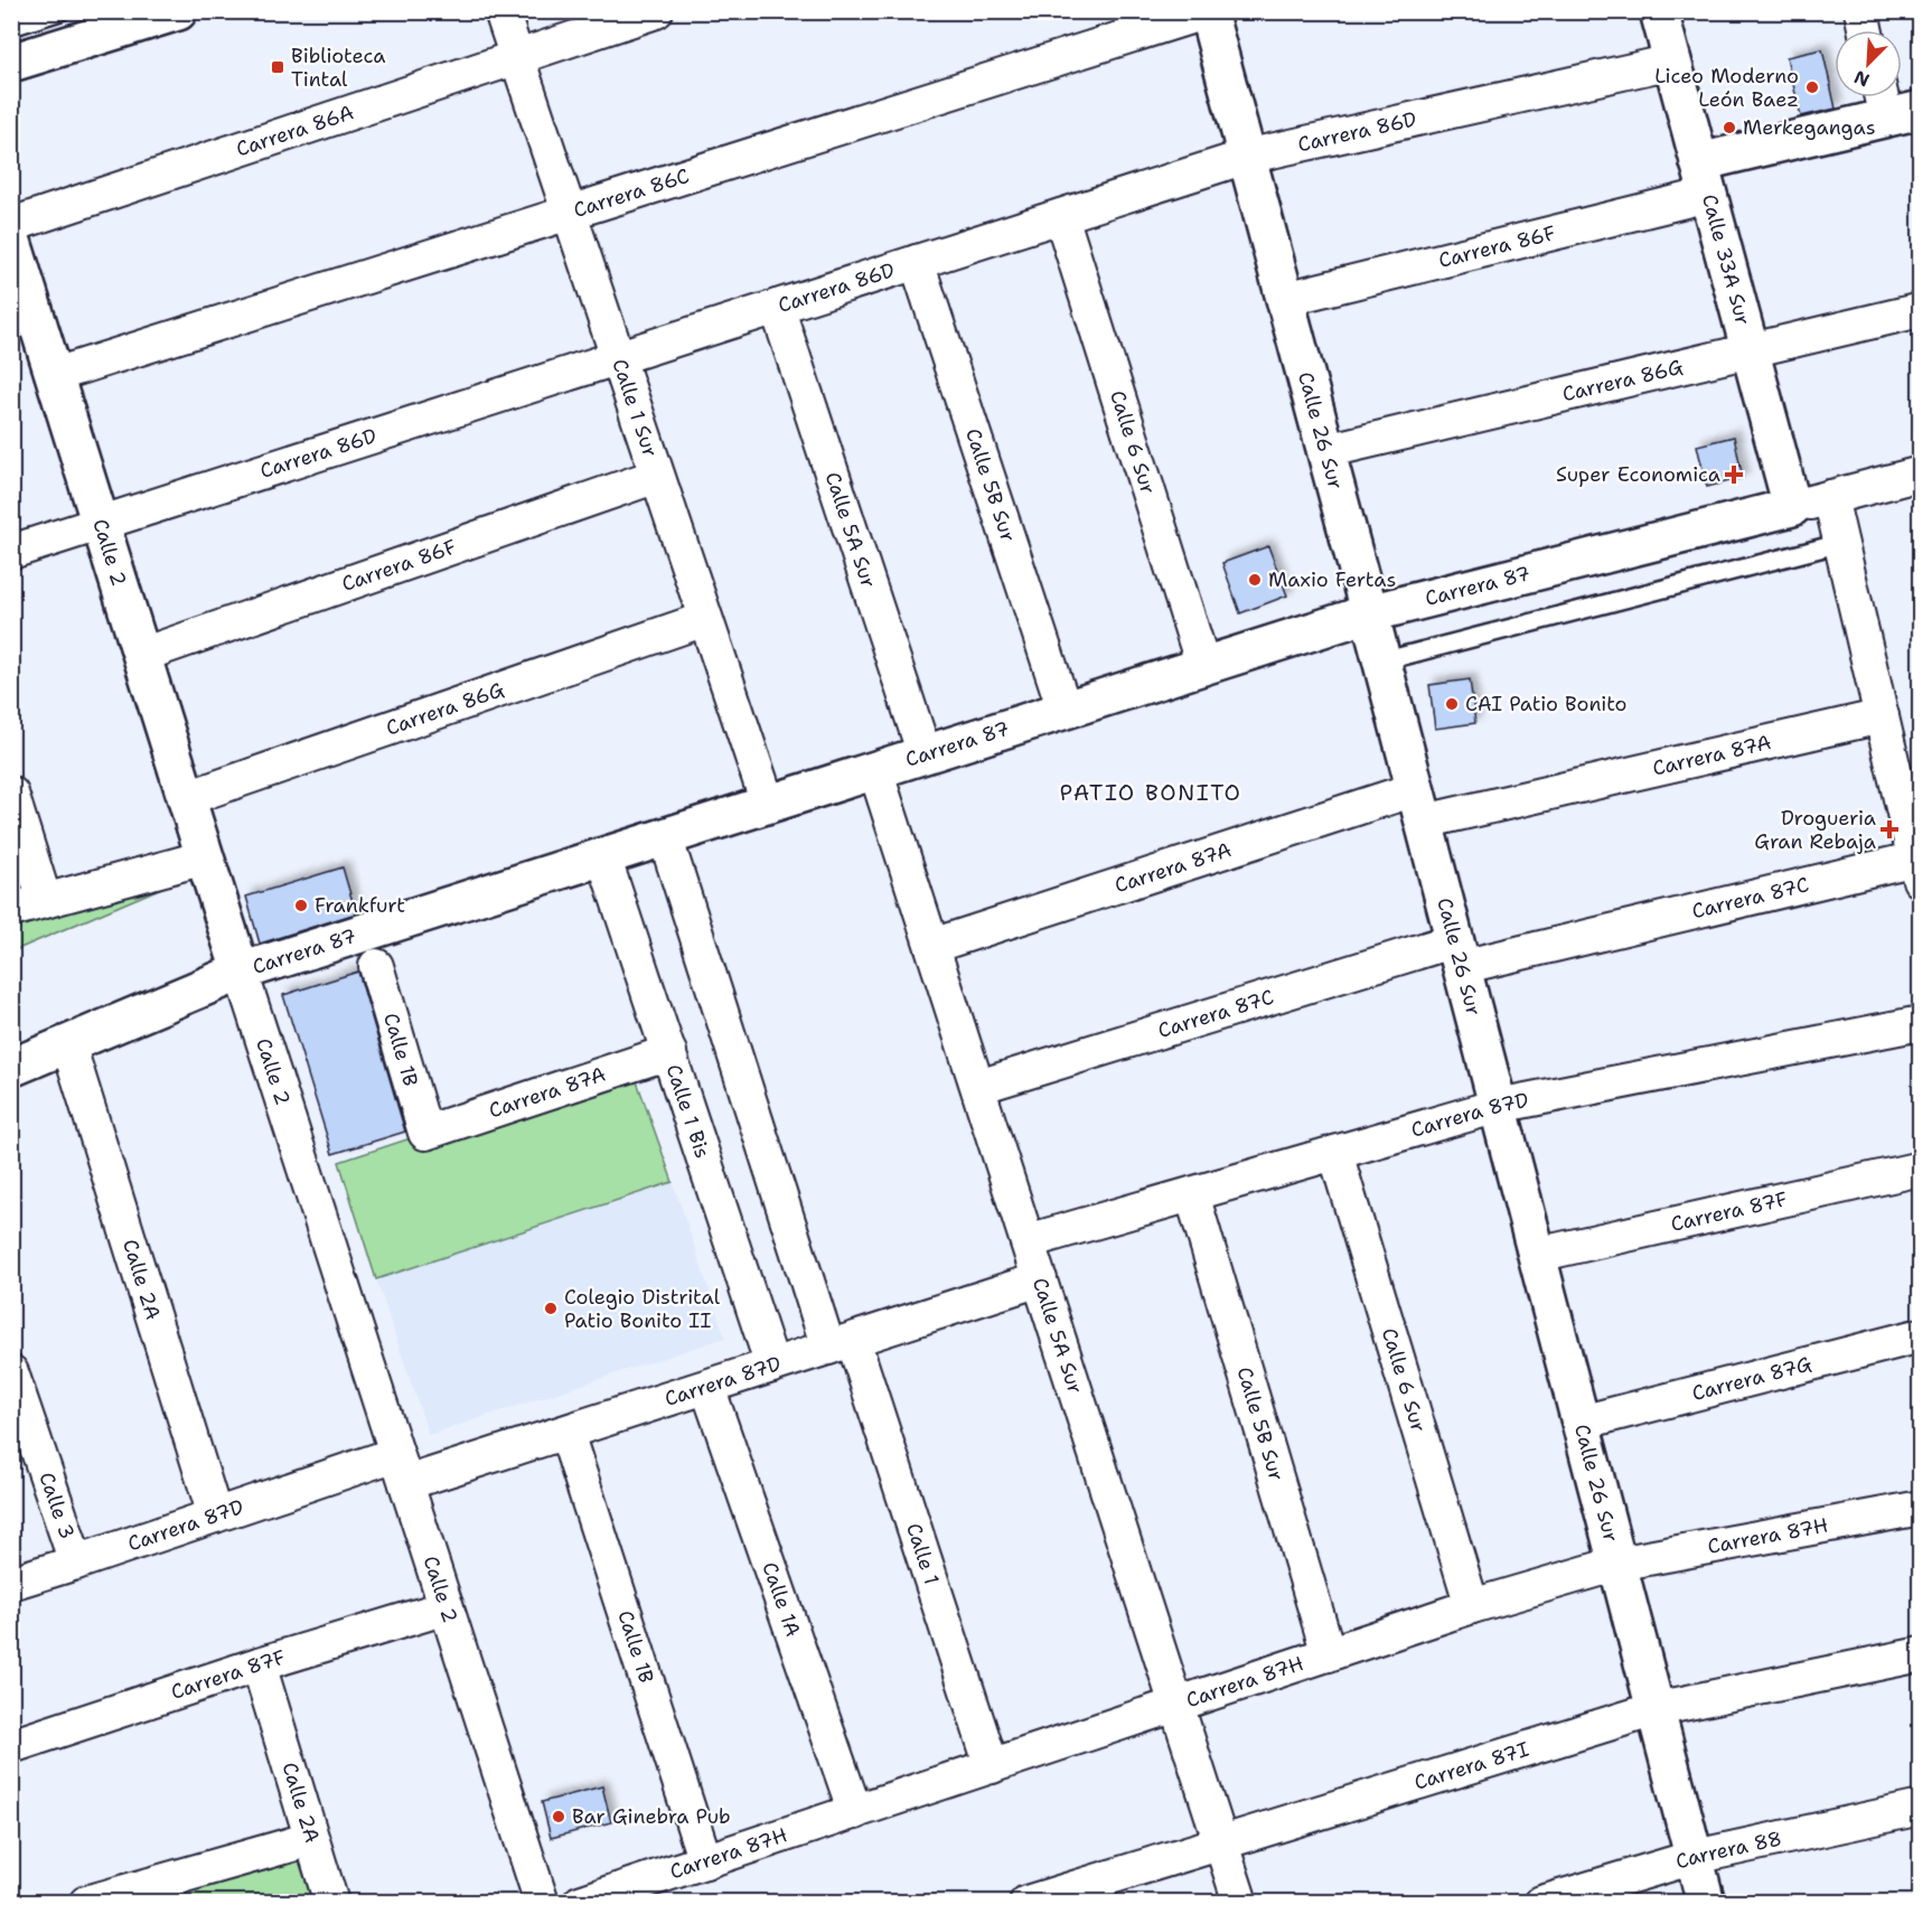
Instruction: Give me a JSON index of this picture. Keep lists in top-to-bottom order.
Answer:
{
  "streets": {
    "street": [
      "Carrera 86A",
      "Carrera 86D",
      "Carrera 86C",
      "Carrera 86F",
      "Calle 33A Sur",
      "Carrera 86G",
      "Calle 1 Sur",
      "Calle 26 Sur",
      "Calle 6 Sur",
      "Calle 5B Sur",
      "Calle 5A Sur",
      "Calle 2",
      "Carrera 87",
      "Carrera 87A",
      "Carrera 87C",
      "Calle 1B",
      "Calle 1 Bis",
      "Carrera 87D",
      "Carrera 87F",
      "Calle 2A",
      "Carrera 87G",
      "Calle 3",
      "Carrera 87H",
      "Calle 1",
      "Calle 1A",
      "Carrera 87I",
      "Carrera 88"
    ]
  },
  "crossings": [
    ["Carrera 86A", "Calle 1 Sur"],
    ["Carrera 86D", "Calle 33A Sur"],
    ["Carrera 86D", "Calle 1 Sur"],
    ["Carrera 86D", "Calle 26 Sur"],
    ["Carrera 86D", "Calle 6 Sur"],
    ["Carrera 86D", "Calle 5B Sur"],
    ["Carrera 86D", "Calle 5A Sur"],
    ["Carrera 86D", "Calle 2"],
    ["Carrera 86C", "Calle 1 Sur"],
    ["Carrera 86C", "Calle 26 Sur"],
    ["Carrera 86C", "Calle 2"],
    ["Carrera 86F", "Calle 33A Sur"],
    ["Carrera 86F", "Calle 1 Sur"],
    ["Carrera 86F", "Calle 26 Sur"],
    ["Carrera 86F", "Calle 2"],
    ["Calle 33A Sur", "Carrera 86G"],
    ["Calle 33A Sur", "Carrera 87"],
    ["Carrera 86G", "Calle 1 Sur"],
    ["Carrera 86G", "Calle 26 Sur"],
    ["Carrera 86G", "Calle 2"],
    ["Calle 1 Sur", "Carrera 87"],
    ["Calle 26 Sur", "Carrera 87"],
    ["Calle 26 Sur", "Carrera 87A"],
    ["Calle 26 Sur", "Carrera 87C"],
    ["Calle 26 Sur", "Carrera 87D"],
    ["Calle 26 Sur", "Carrera 87F"],
    ["Calle 26 Sur", "Carrera 87G"],
    ["Calle 26 Sur", "Carrera 87H"],
    ["Calle 26 Sur", "Carrera 87I"],
    ["Calle 26 Sur", "Carrera 88"],
    ["Calle 6 Sur", "Carrera 87"],
    ["Calle 6 Sur", "Carrera 87D"],
    ["Calle 6 Sur", "Carrera 87H"],
    ["Calle 5B Sur", "Carrera 87"],
    ["Calle 5B Sur", "Carrera 87D"],
    ["Calle 5B Sur", "Carrera 87H"],
    ["Calle 5A Sur", "Carrera 87"],
    ["Calle 5A Sur", "Carrera 87A"],
    ["Calle 5A Sur", "Carrera 87C"],
    ["Calle 5A Sur", "Carrera 87D"],
    ["Calle 5A Sur", "Carrera 87H"],
    ["Calle 5A Sur", "Carrera 87I"],
    ["Calle 2", "Carrera 87"],
    ["Calle 2", "Carrera 87D"],
    ["Calle 2", "Carrera 87F"],
    ["Carrera 87", "Calle 1 Bis"],
    ["Carrera 87", "Calle 2A"],
    ["Carrera 87A", "Calle 1B"],
    ["Carrera 87A", "Calle 1 Bis"],
    ["Calle 1B", "Carrera 87D"],
    ["Calle 1B", "Carrera 87H"],
    ["Calle 1 Bis", "Carrera 87D"],
    ["Carrera 87D", "Calle 2A"],
    ["Carrera 87D", "Calle 3"],
    ["Carrera 87D", "Calle 1"],
    ["Carrera 87D", "Calle 1A"],
    ["Carrera 87F", "Calle 2A"],
    ["Carrera 87H", "Calle 1"],
    ["Carrera 87H", "Calle 1A"]
  ],
  "districts": ["PATIO BONITO"],
  "places": {
    "transit": ["Biblioteca Tintal"],
    "other": [
      "Liceo Moderno León Baez",
      "Merkegangas",
      "Maxio Fertas",
      "CAI Patio Bonito",
      "Frankfurt",
      "Colegio Distrital Patio Bonito II",
      "Bar Ginebra Pub"
    ],
    "health": ["Super Economica", "Drogueria Gran Rebaja"]
  },
  "north": "bottom left"
}
